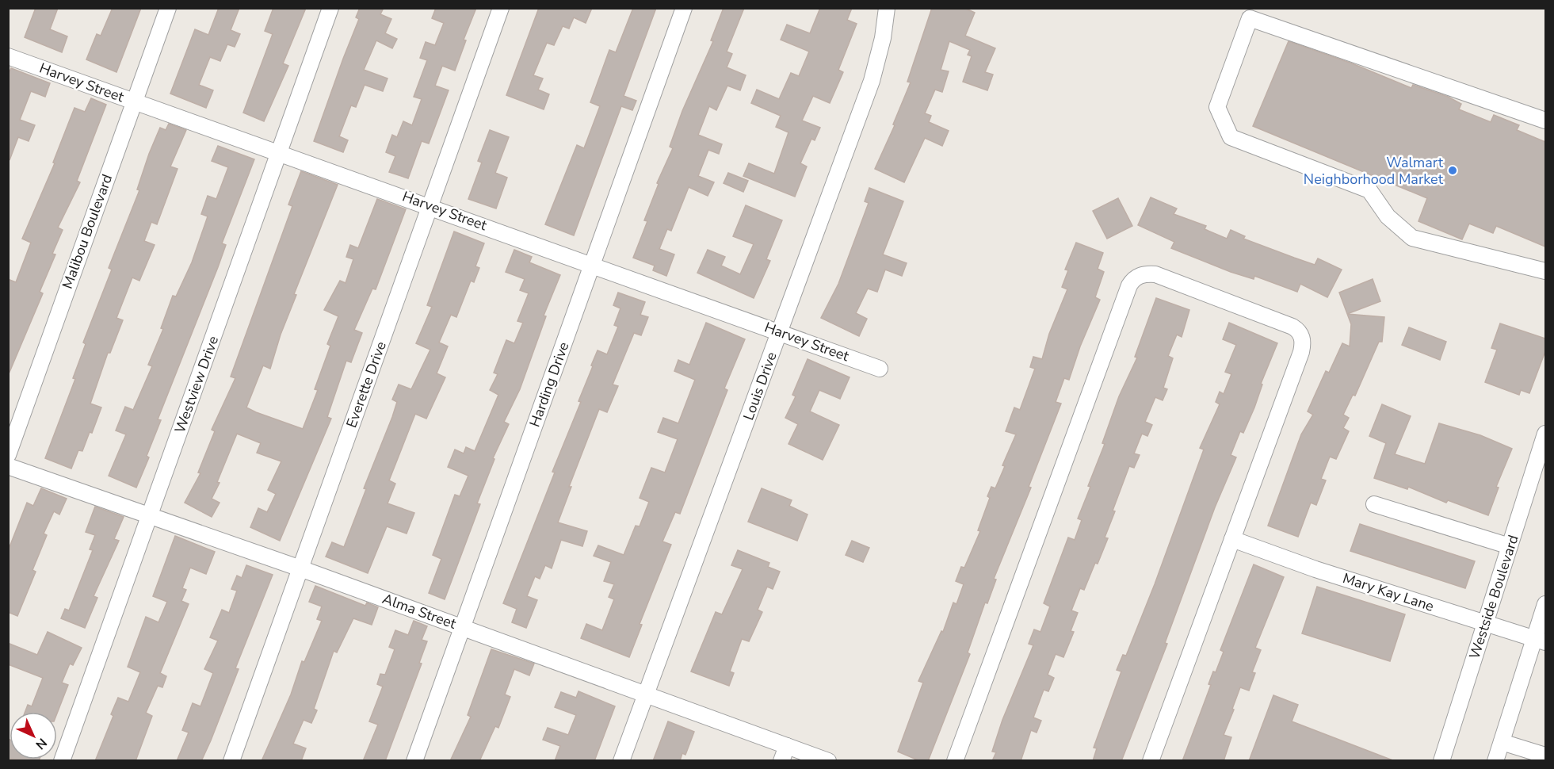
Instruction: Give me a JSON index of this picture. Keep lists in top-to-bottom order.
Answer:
{
  "streets": {
    "street": [
      "Harvey Street",
      "Malibou Boulevard",
      "Westview Drive",
      "Everette Drive",
      "Harding Drive",
      "Louis Drive",
      "Mary Kay Lane",
      "Westside Boulevard",
      "Alma Street"
    ]
  },
  "crossings": [
    ["Harvey Street", "Malibou Boulevard"],
    ["Harvey Street", "Westview Drive"],
    ["Harvey Street", "Everette Drive"],
    ["Harvey Street", "Harding Drive"],
    ["Harvey Street", "Louis Drive"],
    ["Westview Drive", "Alma Street"],
    ["Everette Drive", "Alma Street"],
    ["Harding Drive", "Alma Street"],
    ["Louis Drive", "Alma Street"],
    ["Mary Kay Lane", "Westside Boulevard"]
  ],
  "places": ["Walmart Neighborhood Market"],
  "north": "bottom right"
}
